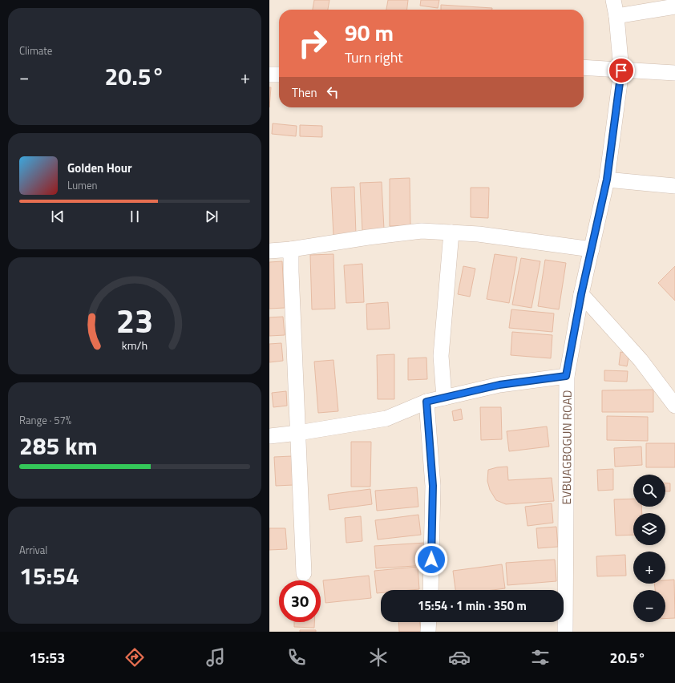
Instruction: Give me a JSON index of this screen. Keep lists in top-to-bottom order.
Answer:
{
  "streets": {
    "street": ["EVBUAGBOGUN ROAD"]
  },
  "page": {
    "tile": [
      "Climate",
      ["Range · 57%", "285 km"],
      ["Arrival", "15:54"]
    ],
    "turn": ["90 m", "Turn right"],
    "heat": ["−", "20.5°", "+"],
    "then": "Then",
    "song": ["Golden Hour", "Lumen"],
    "map_buttons": ["+", "−"],
    "limit": "30",
    "trip": "15:54 · 1 min · 350 m",
    "tabs": ["15:53", "20.5°"],
    "gauge": ["23", "km/h"]
  }
}
